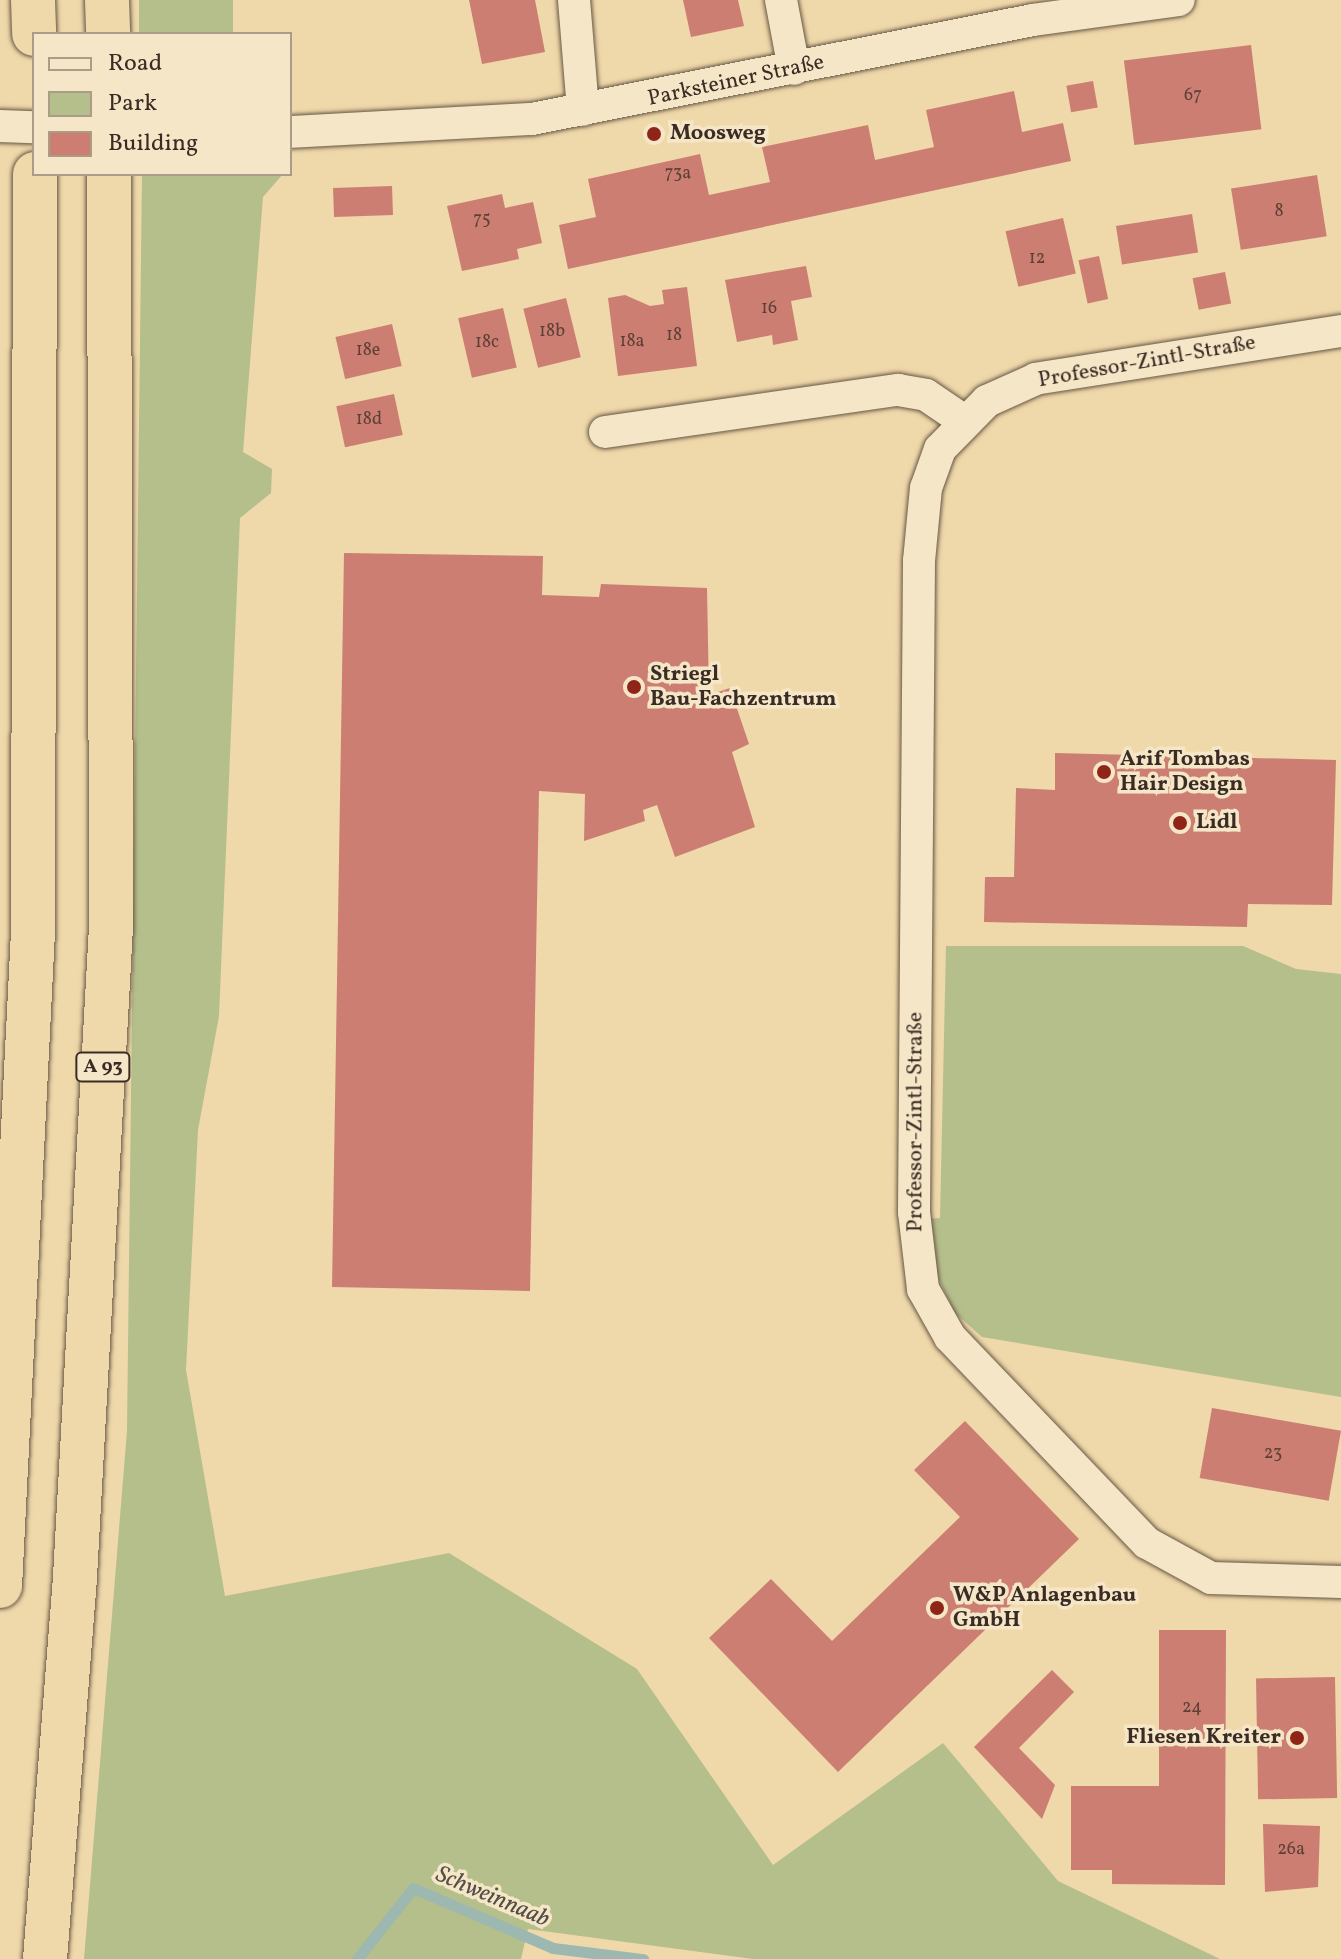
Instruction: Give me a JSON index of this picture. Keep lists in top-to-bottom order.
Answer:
{
  "streets": {
    "highway": ["A 93"],
    "street": ["Parksteiner Straße", "Professor-Zintl-Straße"]
  },
  "water": ["Schweinnaab"],
  "places": [
    "Moosweg",
    "Striegl Bau-Fachzentrum",
    "Arif Tombas Hair Design",
    "Lidl",
    "W&P Anlagenbau GmbH",
    "Fliesen Kreiter"
  ],
  "house_numbers": [
    "67",
    "73a",
    "8",
    "75",
    "12",
    "16",
    "18b",
    "18",
    "18a",
    "18c",
    "18e",
    "18d",
    "23",
    "24",
    "26a"
  ],
  "legend": ["Road", "Park", "Building"]
}
